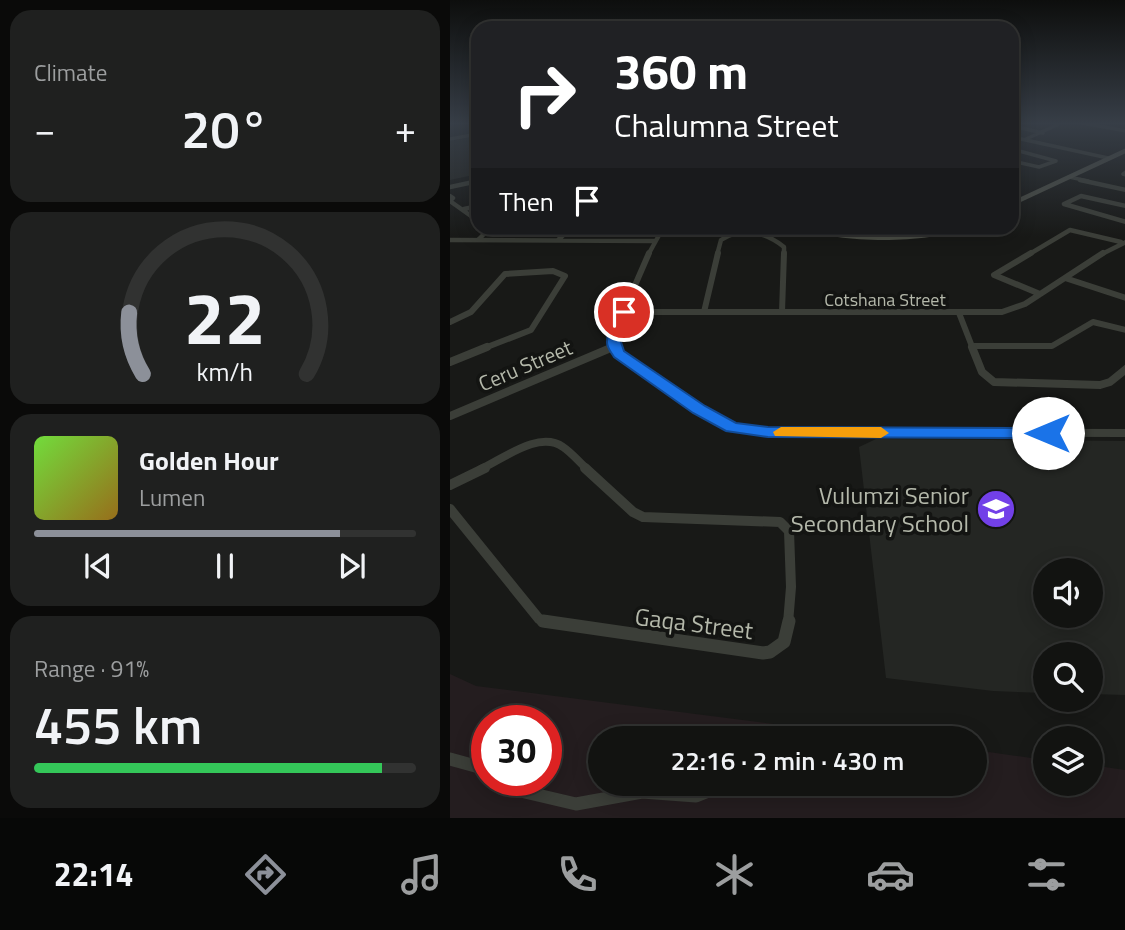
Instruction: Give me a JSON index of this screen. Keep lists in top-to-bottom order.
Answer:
{
  "streets": {
    "street": ["Cotshana Street", "Ceru Street", "Gaqa Street"]
  },
  "places": {
    "school or university": ["Vulumzi Senior Secondary School"]
  },
  "page": {
    "tile": [
      "Climate",
      ["Range · 91%", "455 km"]
    ],
    "turn": ["360 m", "Chalumna Street"],
    "heat": ["−", "20°", "+"],
    "then": "Then",
    "song": ["Golden Hour", "Lumen"],
    "limit": "30",
    "trip": "22:16 · 2 min · 430 m",
    "tabs": "22:14",
    "gauge": ["22", "km/h"]
  }
}
